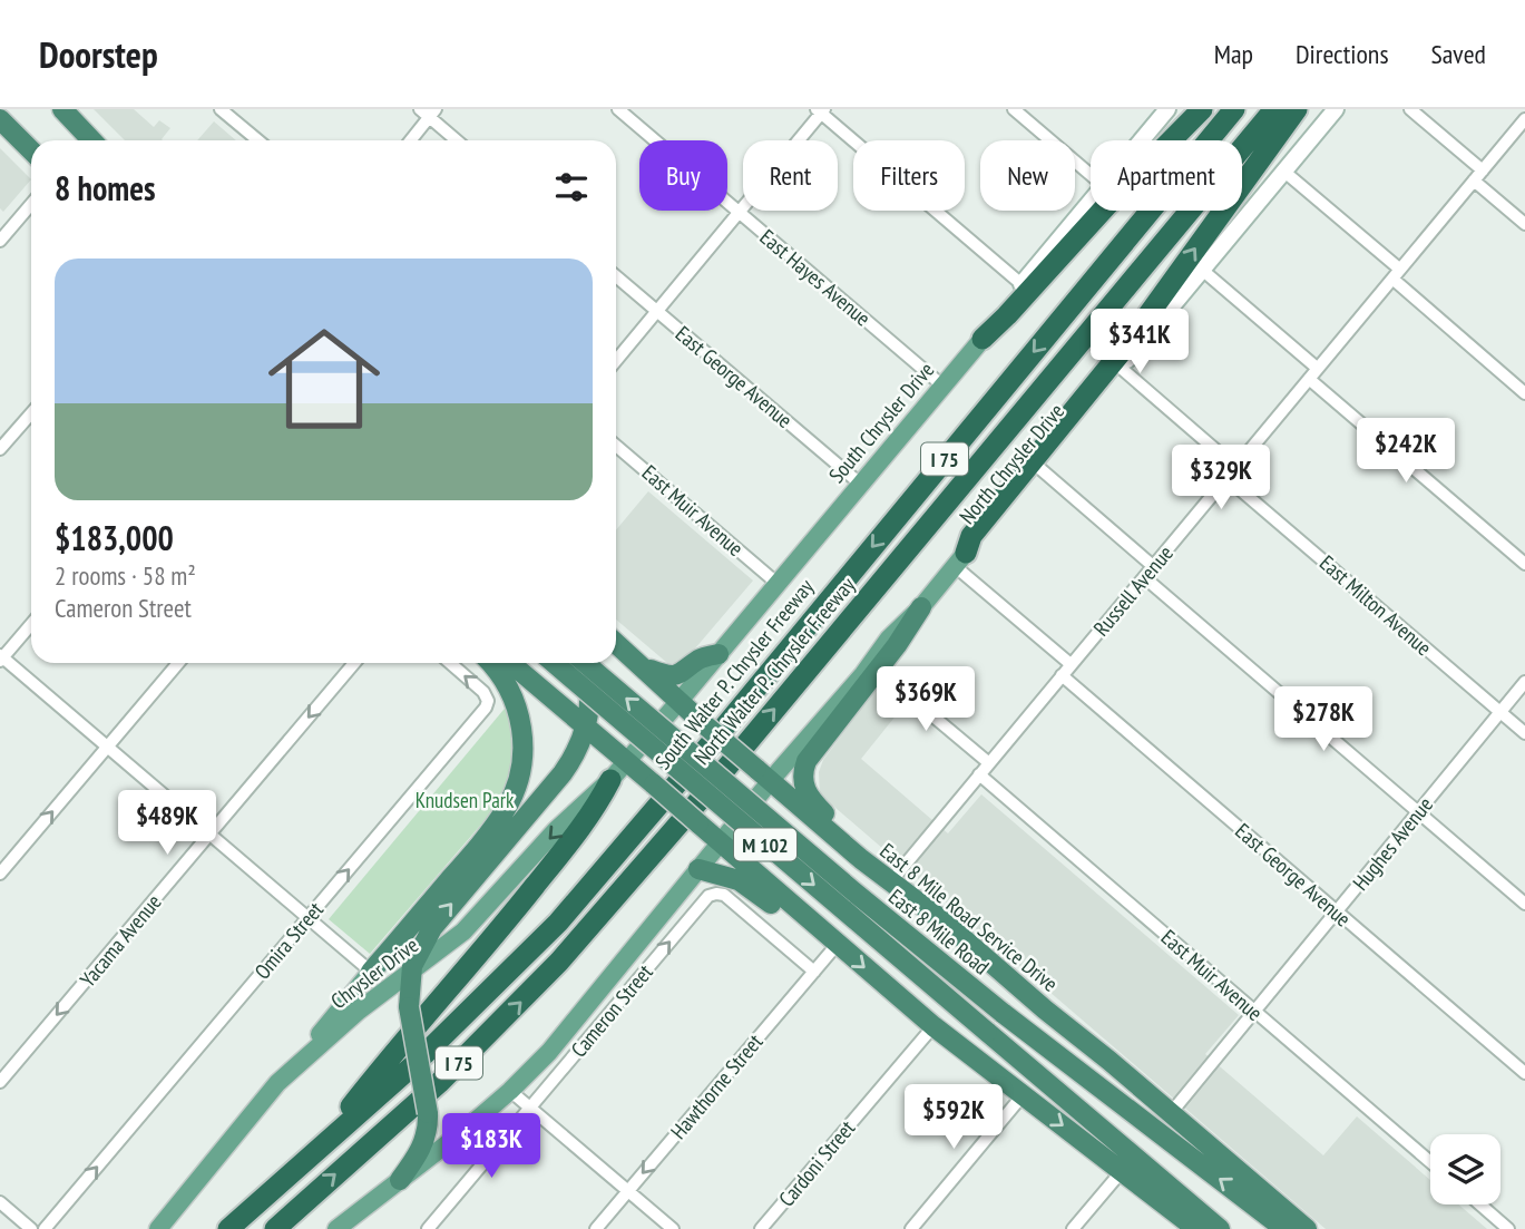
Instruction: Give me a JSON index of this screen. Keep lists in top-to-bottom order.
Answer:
{
  "streets": {
    "highway": [
      "I 75",
      "North Walter P. Chrysler Freeway",
      "South Walter P. Chrysler Freeway",
      "M 102",
      "East 8 Mile Road Service Drive",
      "East 8 Mile Road"
    ],
    "main road": ["South Chrysler Drive", "North Chrysler Drive", "Chrysler Drive"],
    "street": [
      "East Hayes Avenue",
      "East George Avenue",
      "East Muir Avenue",
      "Russell Avenue",
      "East Milton Avenue",
      "Hughes Avenue",
      "Yacama Avenue",
      "Omira Street",
      "Cameron Street",
      "Hawthorne Street",
      "Cardoni Street"
    ]
  },
  "crossings": [
    ["East Hayes Avenue", "South Chrysler Drive"],
    ["East George Avenue", "South Chrysler Drive"],
    ["East George Avenue", "Russell Avenue"],
    ["East George Avenue", "Hughes Avenue"],
    ["South Chrysler Drive", "East Muir Avenue"],
    ["South Chrysler Drive", "East 8 Mile Road Service Drive"],
    ["South Chrysler Drive", "Chrysler Drive"],
    ["East Muir Avenue", "Russell Avenue"],
    ["East Muir Avenue", "Hughes Avenue"],
    ["Russell Avenue", "East Milton Avenue"],
    ["Russell Avenue", "East 8 Mile Road Service Drive"],
    ["East Milton Avenue", "Hughes Avenue"],
    ["North Walter P. Chrysler Freeway", "East 8 Mile Road Service Drive"],
    ["Hughes Avenue", "East 8 Mile Road Service Drive"],
    ["Cameron Street", "Hawthorne Street"]
  ],
  "one_way": ["Yacama Avenue", "Omira Street", "Hawthorne Street"],
  "parks": ["Knudsen Park"],
  "page": {
    "header": "Doorstep",
    "nav": ["Map", "Directions", "Saved"],
    "chip": [
      "Buy",
      "Rent",
      "Filters",
      "New",
      "Apartment"
    ],
    "heading": "8 homes",
    "list": [
      {
        "name": "$183,000",
        "note": "2 rooms · 58 m² · Cameron Street"
      }
    ],
    "price": [
      "$341K",
      "$242K",
      "$329K",
      "$369K",
      "$278K",
      "$489K",
      "$592K",
      "$183K"
    ]
  }
}
